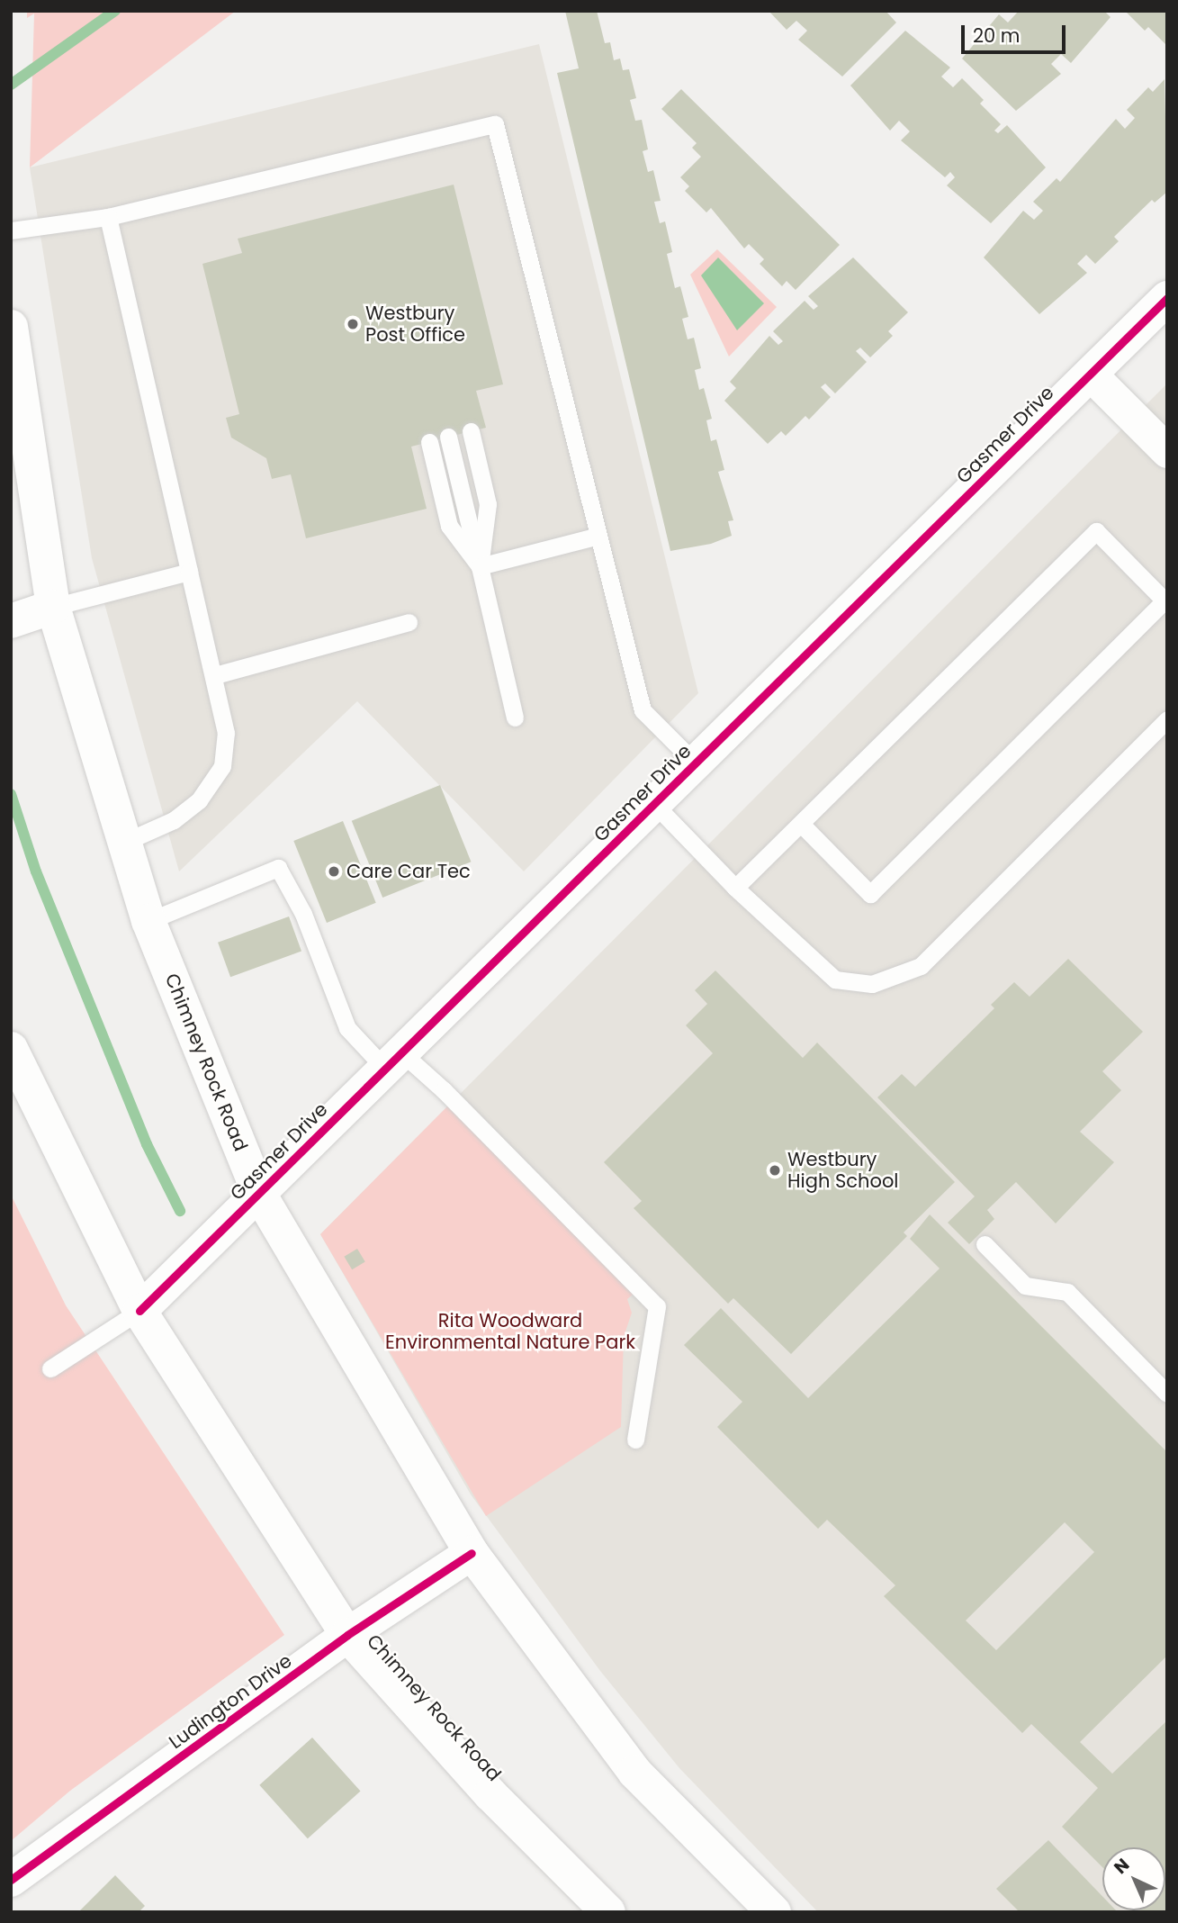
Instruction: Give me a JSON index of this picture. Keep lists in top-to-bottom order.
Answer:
{
  "streets": {
    "main road": ["Gasmer Drive", "Chimney Rock Road", "Ludington Drive"]
  },
  "crossings": [
    ["Gasmer Drive", "Chimney Rock Road"],
    ["Chimney Rock Road", "Ludington Drive"]
  ],
  "parks": ["Rita Woodward Environmental Nature Park"],
  "places": ["Westbury Post Office", "Care Car Tec", "Westbury High School"],
  "scale_bar": "20 m",
  "north": "top left"
}
